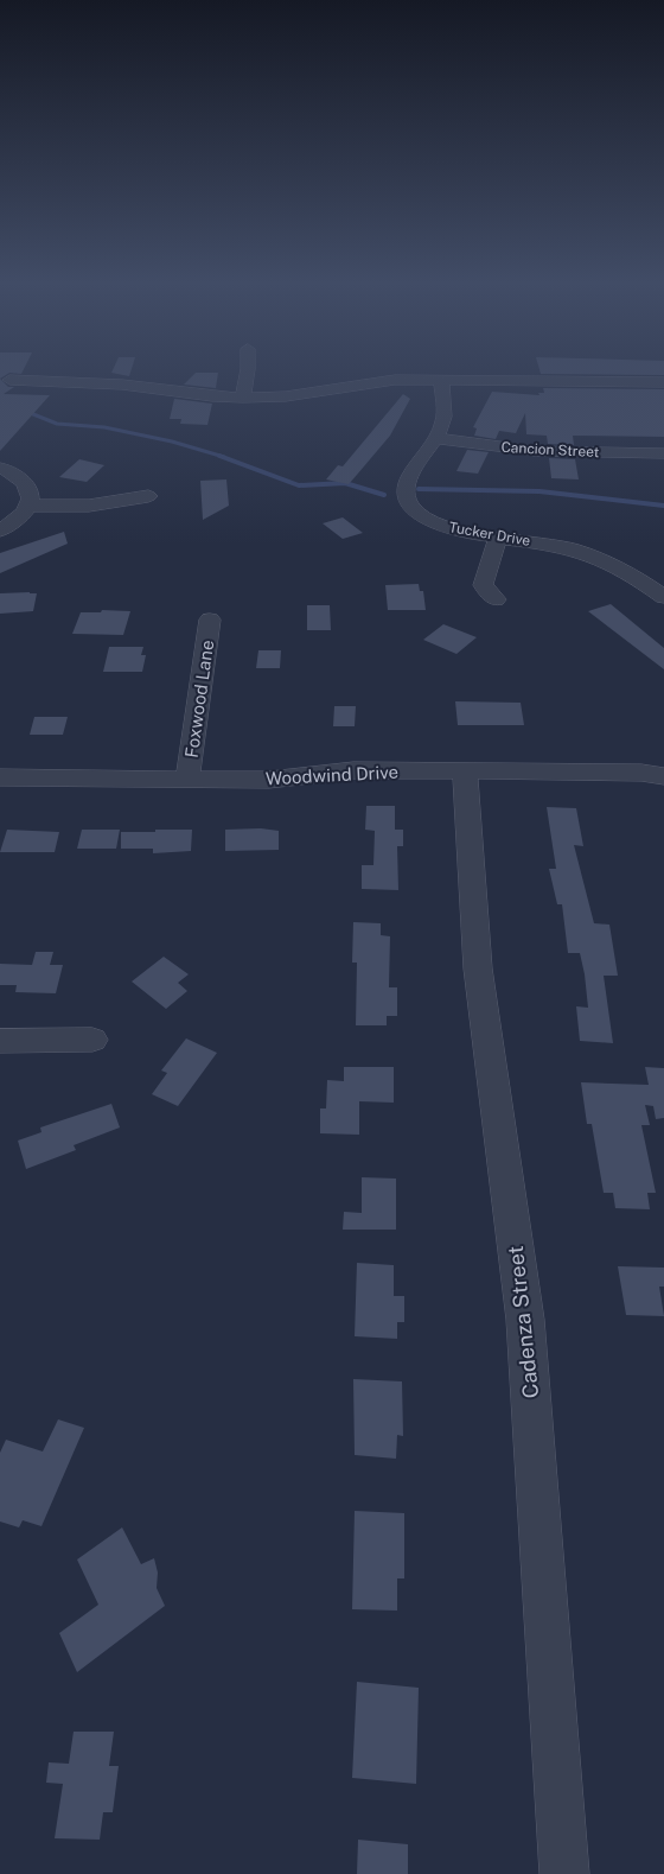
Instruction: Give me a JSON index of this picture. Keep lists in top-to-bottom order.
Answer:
{
  "streets": {
    "street": [
      "Cancion Street",
      "Tucker Drive",
      "Foxwood Lane",
      "Woodwind Drive",
      "Cadenza Street"
    ]
  },
  "crossings": [
    ["Cancion Street", "Tucker Drive"],
    ["Foxwood Lane", "Woodwind Drive"],
    ["Woodwind Drive", "Cadenza Street"]
  ]
}
